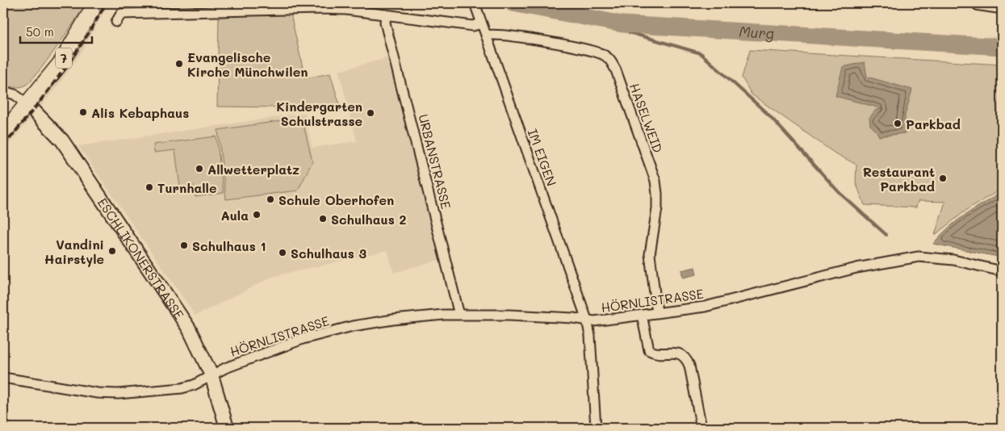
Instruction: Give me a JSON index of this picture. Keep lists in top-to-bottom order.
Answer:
{
  "streets": {
    "main road": ["7", "ESCHLIKONERSTRASSE"],
    "street": [
      "HASELWEID",
      "IM EIGEN",
      "URBANSTRASSE",
      "HÖRNLISTRASSE"
    ]
  },
  "crossings": [
    ["7", "ESCHLIKONERSTRASSE"],
    ["HASELWEID", "IM EIGEN"],
    ["HASELWEID", "HÖRNLISTRASSE"],
    ["IM EIGEN", "HÖRNLISTRASSE"],
    ["URBANSTRASSE", "HÖRNLISTRASSE"],
    ["ESCHLIKONERSTRASSE", "HÖRNLISTRASSE"]
  ],
  "water": ["Murg"],
  "places": [
    "Evangelische Kirche Münchwilen",
    "Alis Kebaphaus",
    "Kindergarten Schulstrasse",
    "Parkbad",
    "Allwetterplatz",
    "Restaurant Parkbad",
    "Turnhalle",
    "Schule Oberhofen",
    "Aula",
    "Schulhaus 2",
    "Schulhaus 1",
    "Vandini Hairstyle",
    "Schulhaus 3"
  ],
  "scale_bar": "50 m"
}
